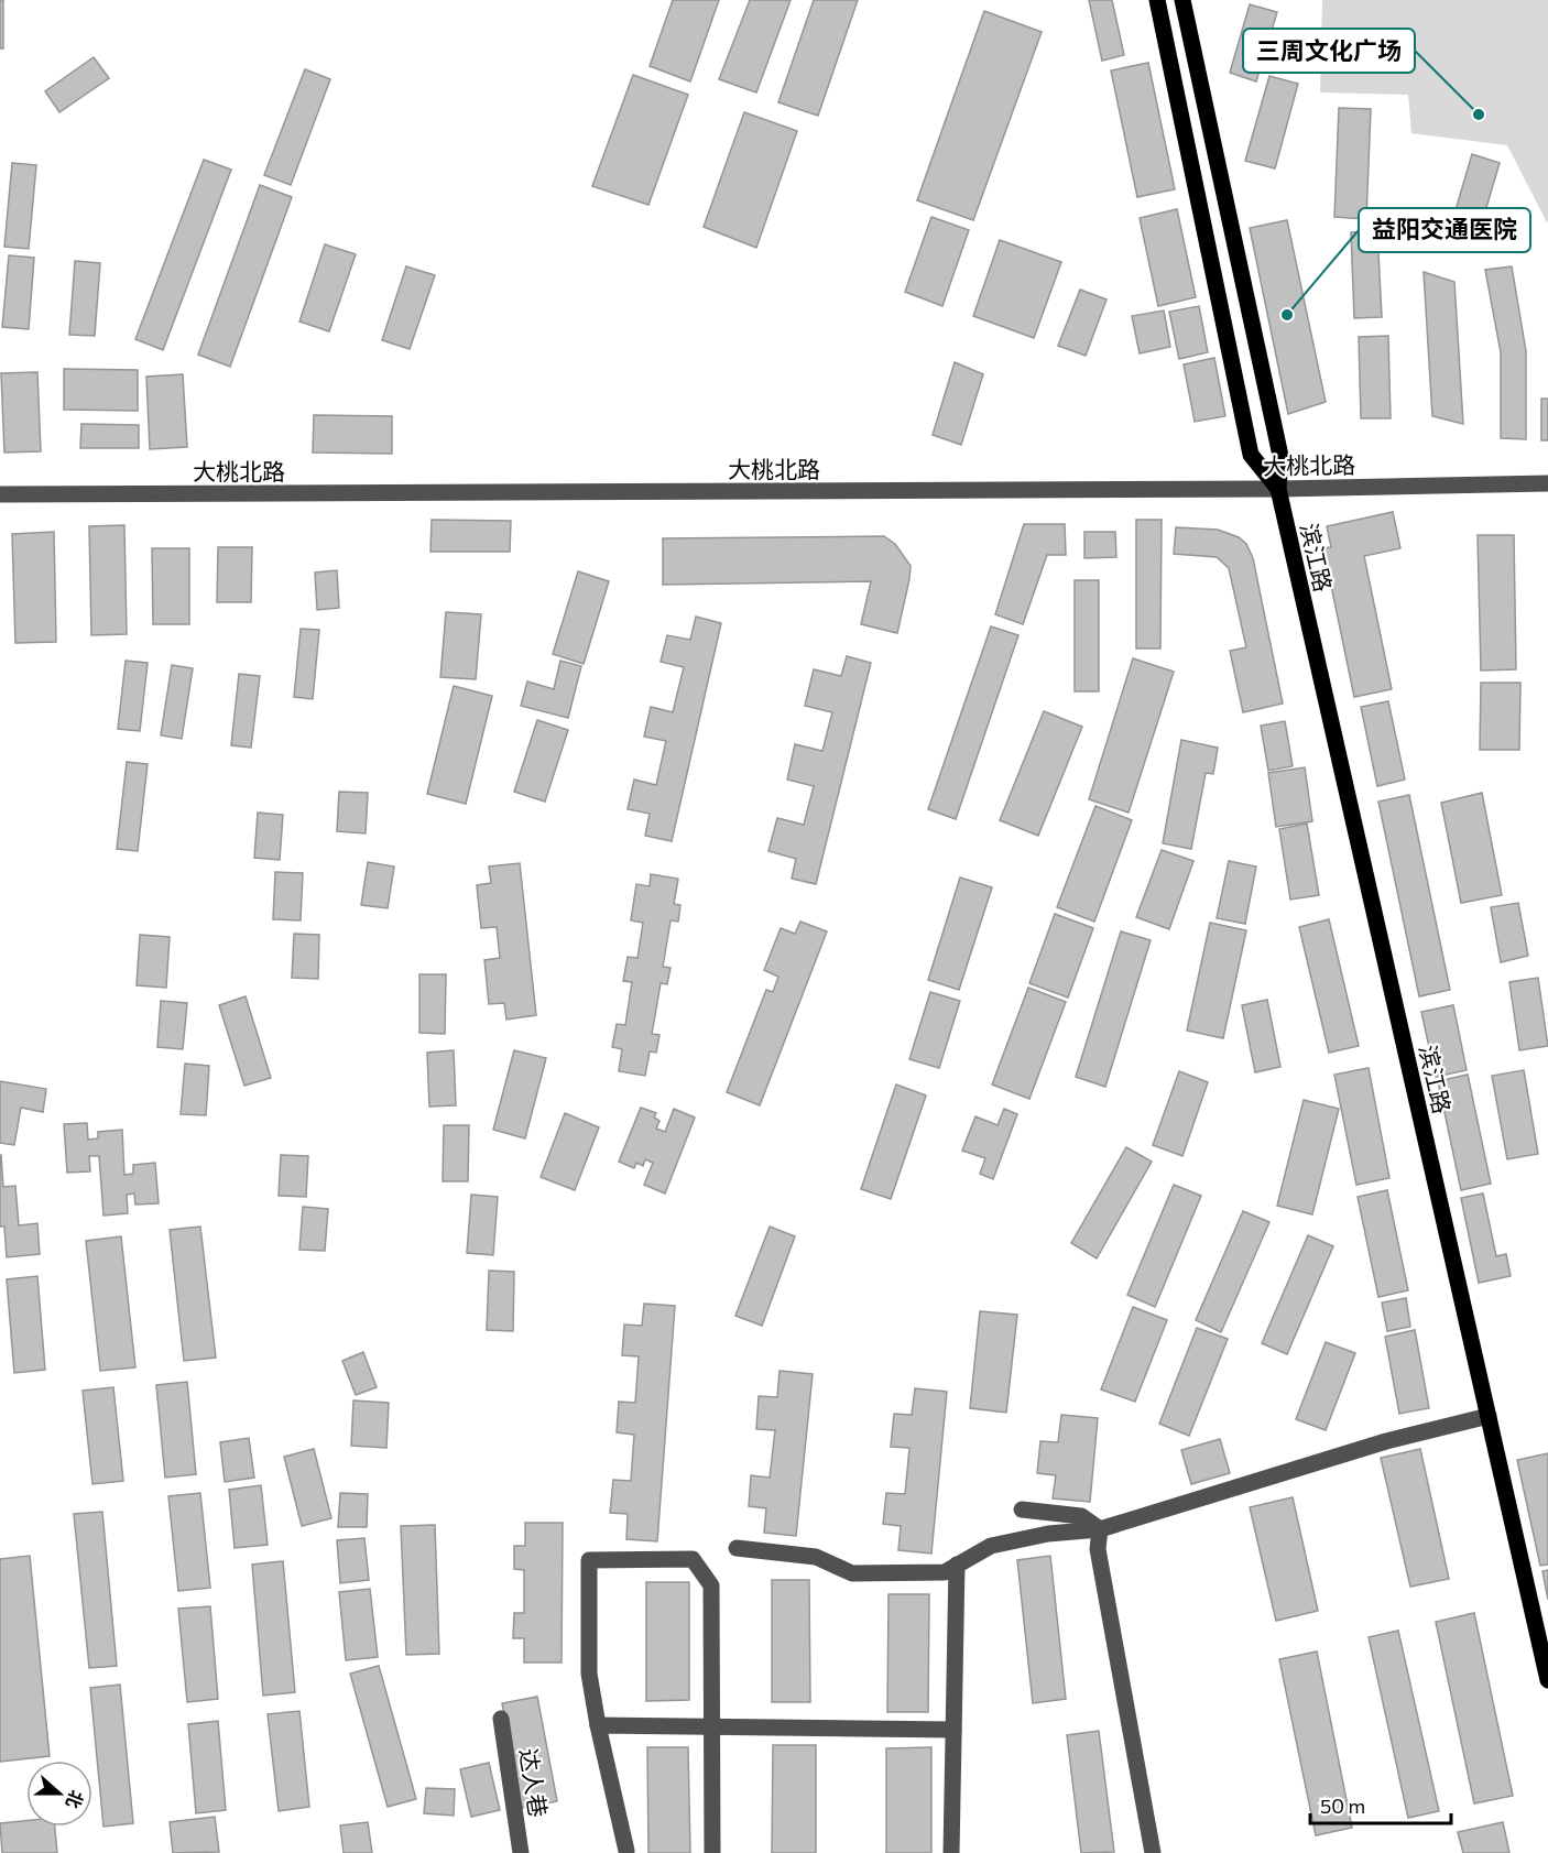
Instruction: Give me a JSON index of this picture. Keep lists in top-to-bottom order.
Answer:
{
  "streets": {
    "main road": ["滨江路"],
    "street": ["大桃北路", "达人巷"]
  },
  "crossings": [
    ["大桃北路", "滨江路"]
  ],
  "places": ["三周文化广场", "益阳交通医院"],
  "scale_bar": "50 m",
  "north": "right"
}
